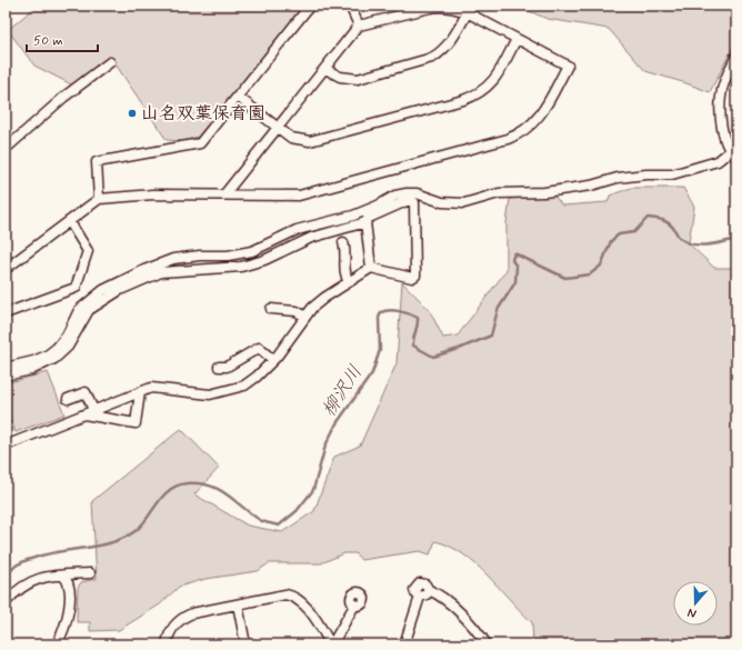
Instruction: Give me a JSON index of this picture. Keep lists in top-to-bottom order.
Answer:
{
  "water": ["柳沢川"],
  "places": ["山名双葉保育園"],
  "scale_bar": "50 m",
  "north": "bottom"
}
